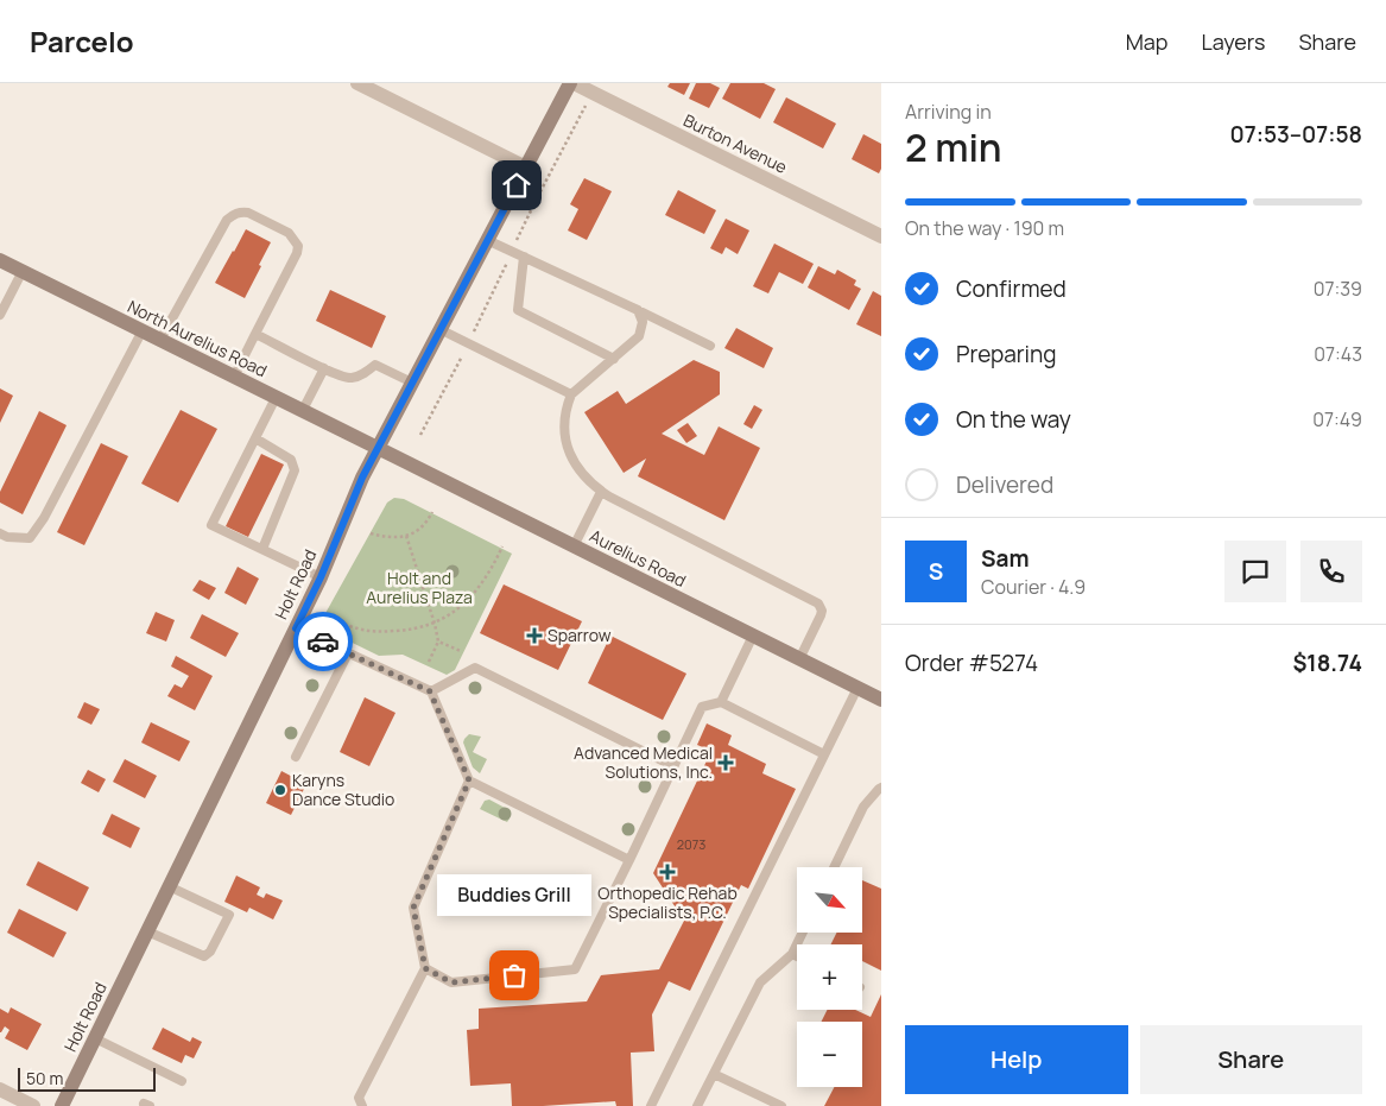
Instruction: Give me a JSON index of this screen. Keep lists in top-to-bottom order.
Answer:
{
  "streets": {
    "main road": ["North Aurelius Road", "Aurelius Road", "Holt Road"],
    "street": ["Burton Avenue"]
  },
  "crossings": [
    ["Burton Avenue", "Holt Road"],
    ["North Aurelius Road", "Aurelius Road"],
    ["North Aurelius Road", "Holt Road"],
    ["Aurelius Road", "Holt Road"]
  ],
  "parks": ["Holt and Aurelius Plaza"],
  "places": {
    "health": ["Sparrow", "Advanced Medical Solutions, Inc.", "Orthopedic Rehab Specialists, P.C."],
    "other": ["Karyns Dance Studio", "Buddies Grill"]
  },
  "house_numbers": ["2073"],
  "scale_bar": "50 m",
  "north": "bottom right",
  "page": {
    "header": "Parcelo",
    "nav": ["Map", "Layers", "Share"],
    "heading": ["2 min", "Arriving in", "07:53–07:58"],
    "panel": [
      "Sam",
      "Courier · 4.9",
      "Order #5274",
      "$18.74"
    ],
    "bar": "On the way · 190 m",
    "list": [
      ["Confirmed", "07:39"],
      ["Preparing", "07:43"],
      ["On the way", "07:49"],
      "Delivered"
    ],
    "round": "S",
    "map_buttons": ["+", "−"],
    "bubble": "Buddies Grill",
    "buttons": ["Help", "Share"],
    "scale": "50 m"
  }
}
